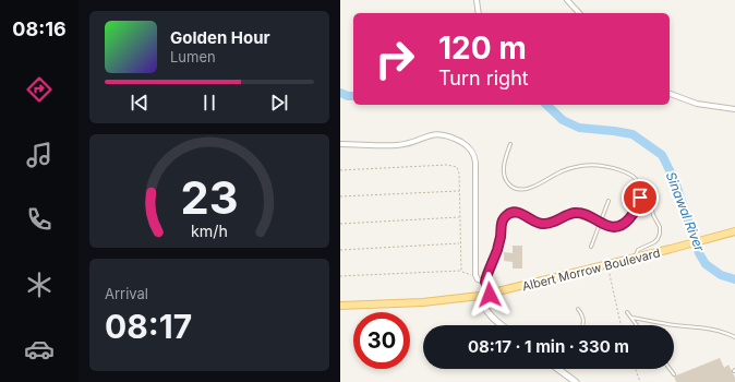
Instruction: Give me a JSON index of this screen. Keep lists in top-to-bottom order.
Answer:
{
  "streets": {
    "main road": ["Albert Morrow Boulevard"]
  },
  "water": ["Sinawal River"],
  "page": {
    "tabs": "08:16",
    "turn": ["120 m", "Turn right"],
    "song": ["Golden Hour", "Lumen"],
    "tile": ["Arrival", "08:17"],
    "limit": "30",
    "trip": "08:17 · 1 min · 330 m",
    "gauge": ["23", "km/h"]
  }
}
